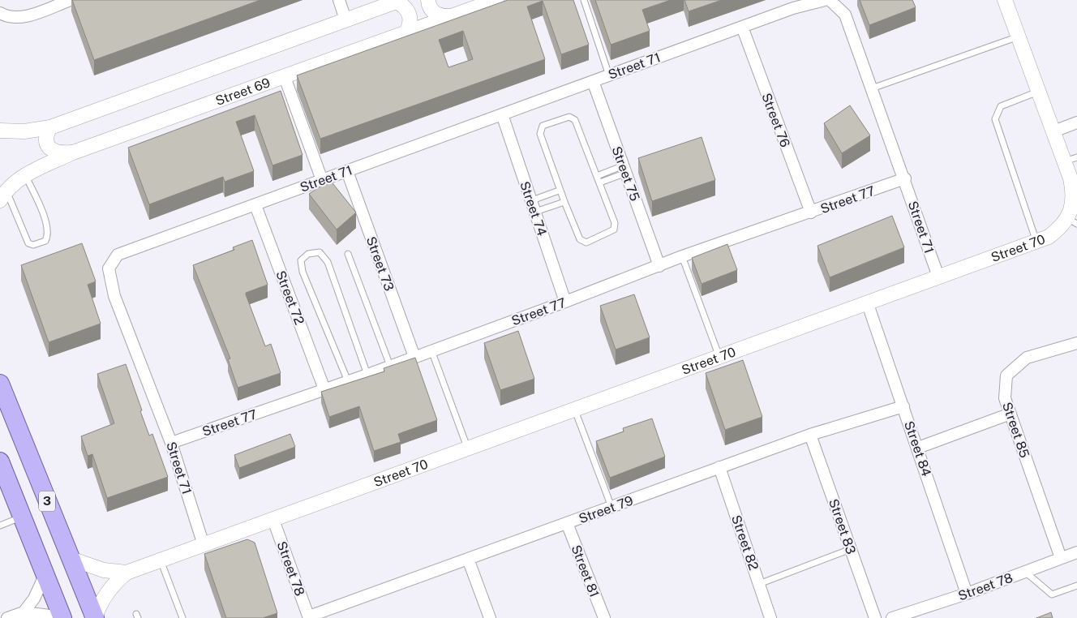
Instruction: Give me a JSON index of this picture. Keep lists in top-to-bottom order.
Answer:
{
  "streets": {
    "main road": ["3"],
    "street": [
      "Street 71",
      "Street 69",
      "Street 76",
      "Street 75",
      "Street 77",
      "Street 74",
      "Street 70",
      "Street 73",
      "Street 72",
      "Street 85",
      "Street 84",
      "Street 79",
      "Street 83",
      "Street 82",
      "Street 78",
      "Street 81"
    ]
  },
  "crossings": [
    ["Street 71", "Street 76"],
    ["Street 71", "Street 75"],
    ["Street 71", "Street 77"],
    ["Street 71", "Street 74"],
    ["Street 71", "Street 70"],
    ["Street 71", "Street 73"],
    ["Street 71", "Street 72"],
    ["Street 76", "Street 77"],
    ["Street 75", "Street 77"],
    ["Street 77", "Street 74"],
    ["Street 77", "Street 73"],
    ["Street 77", "Street 72"],
    ["Street 70", "Street 84"],
    ["Street 70", "3"],
    ["Street 70", "Street 78"],
    ["Street 85", "Street 78"],
    ["Street 84", "Street 79"],
    ["Street 84", "Street 78"],
    ["Street 79", "Street 83"],
    ["Street 79", "Street 82"],
    ["Street 79", "Street 78"],
    ["Street 79", "Street 81"]
  ]
}
